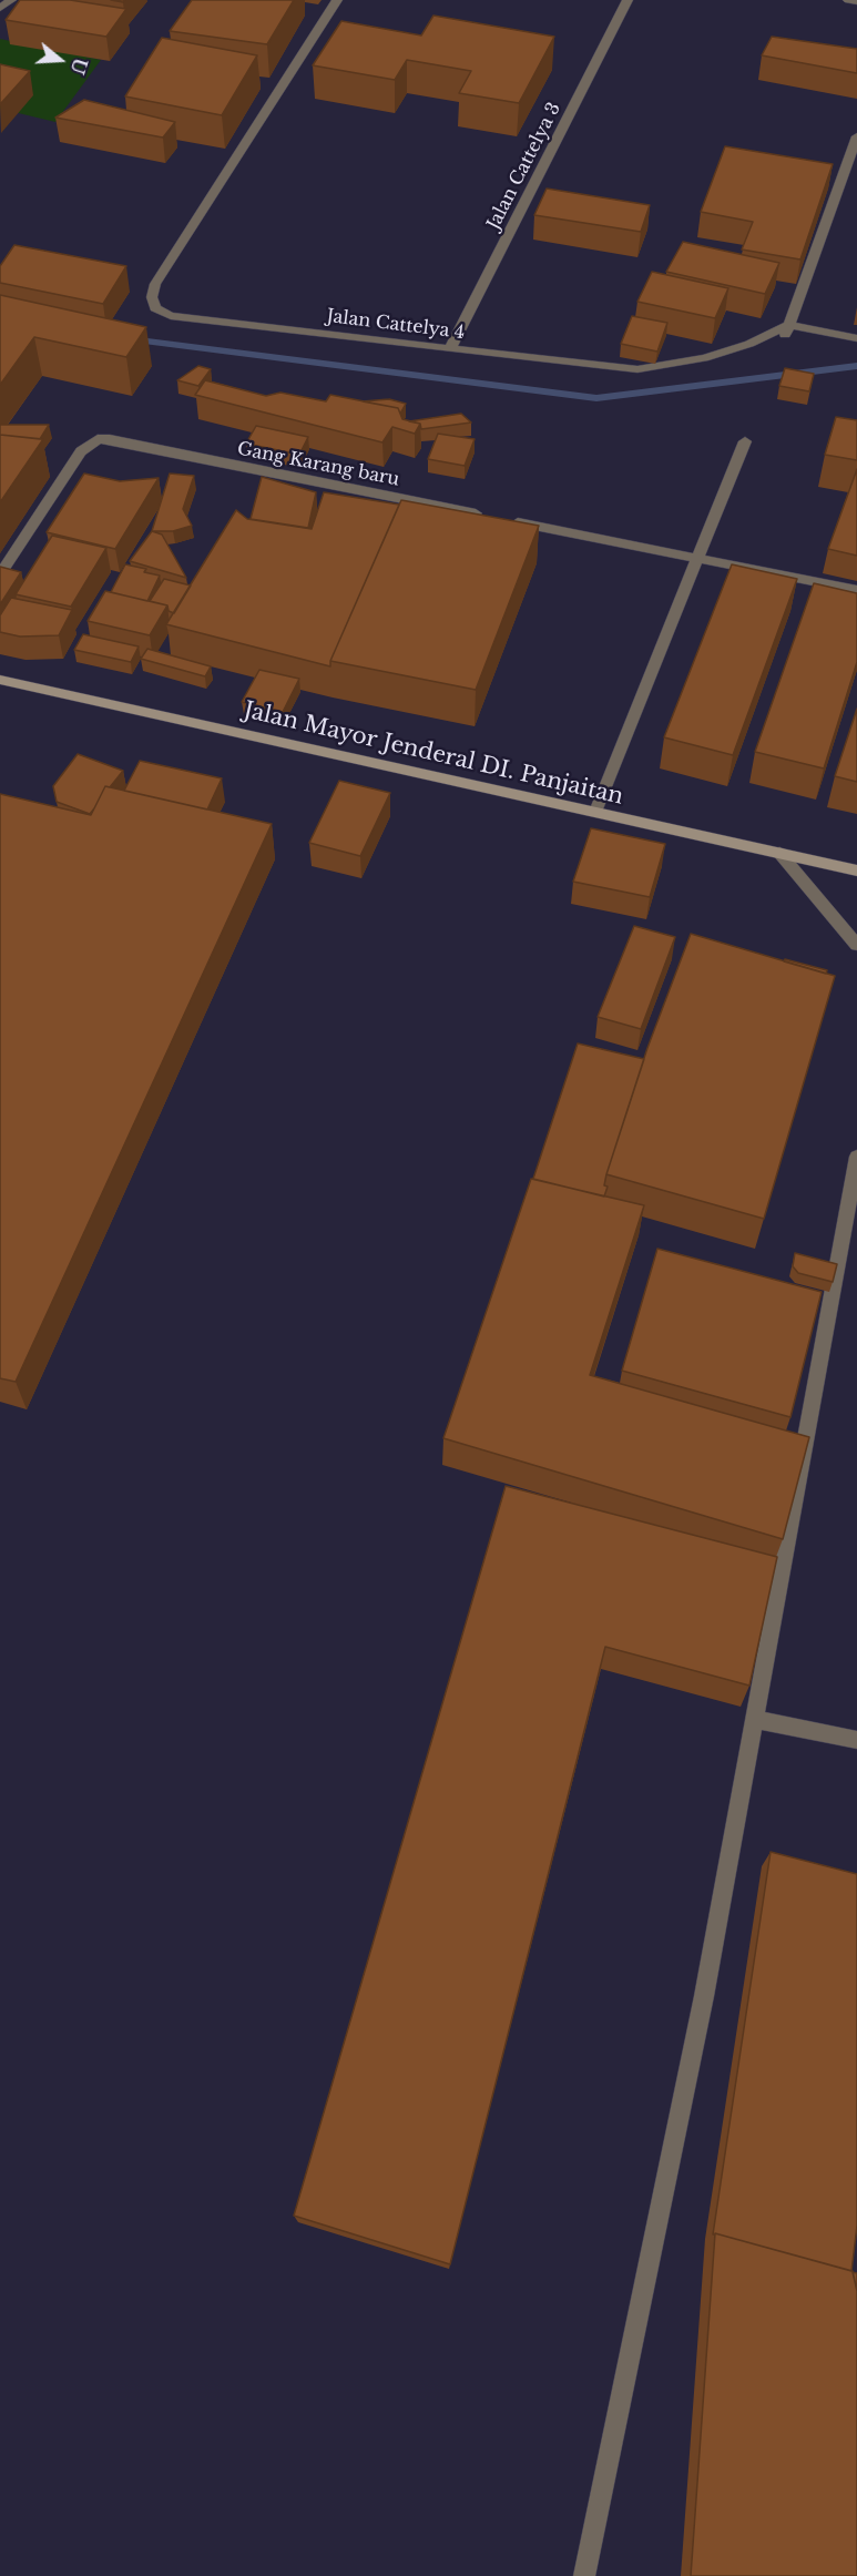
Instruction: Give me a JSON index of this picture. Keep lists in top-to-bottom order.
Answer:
{
  "streets": {
    "street": [
      "Jalan Cattelya 3",
      "Jalan Cattelya 4",
      "Gang Karang baru",
      "Jalan Mayor Jenderal DI. Panjaitan"
    ]
  },
  "crossings": [
    ["Jalan Cattelya 3", "Jalan Cattelya 4"]
  ],
  "north": "right"
}
